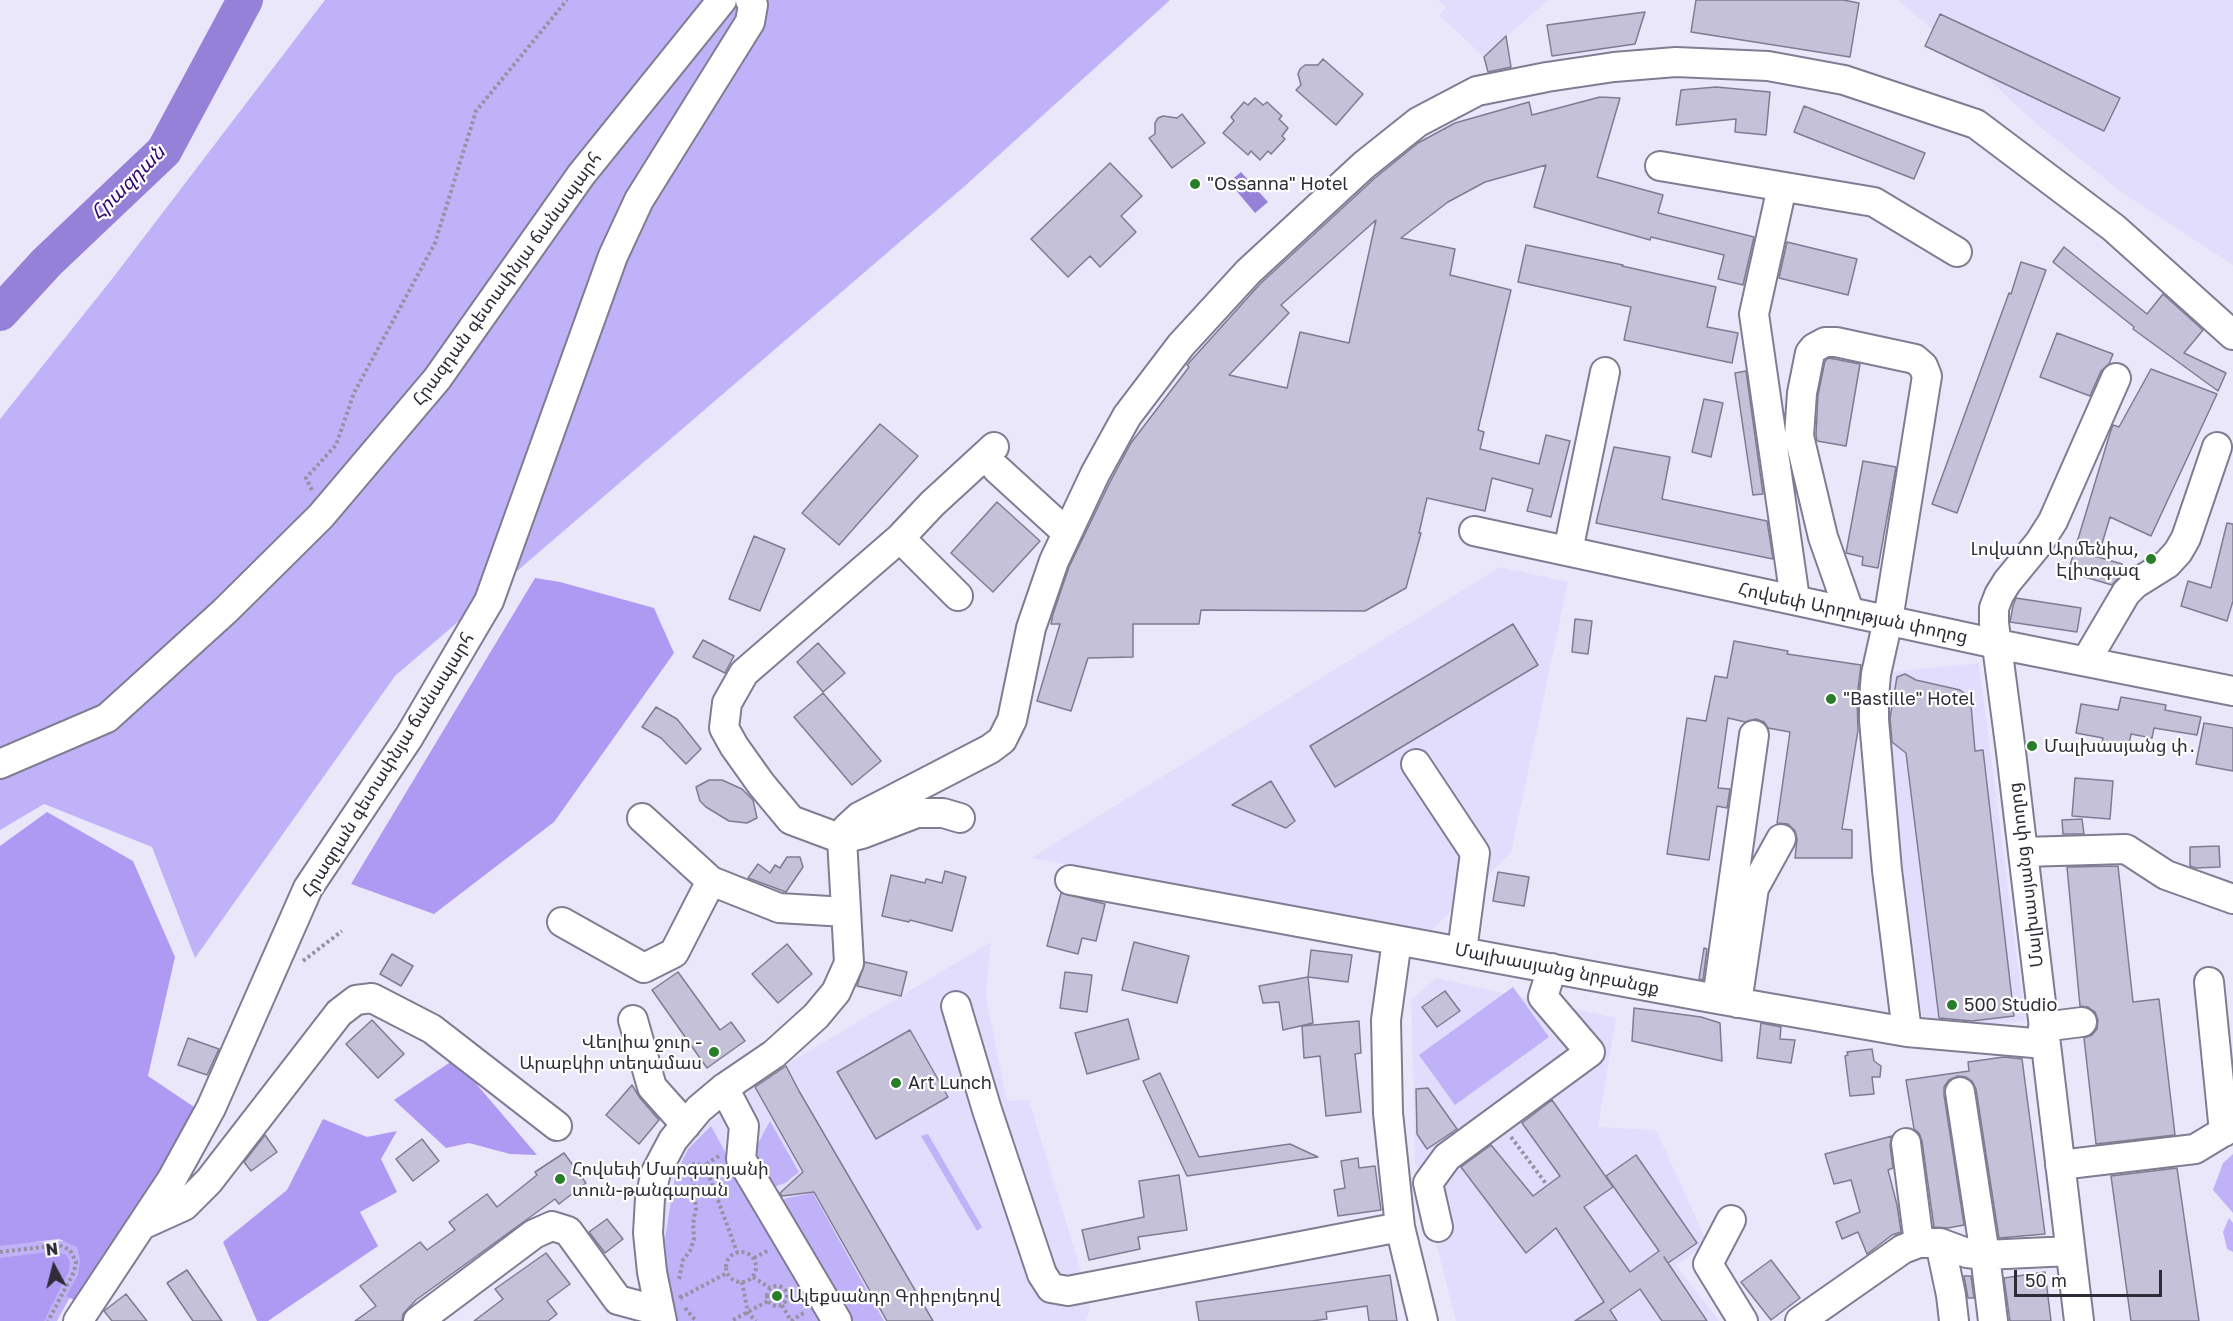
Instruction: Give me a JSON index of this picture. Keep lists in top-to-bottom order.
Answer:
{
  "streets": {
    "street": [
      "Հրազդան գետափնյա ճանապարհ",
      "Հովսեփ Արղության փողոց",
      "Մալխասյանց փողոց",
      "Մալխասյանց նրբանցք"
    ]
  },
  "crossings": [
    ["Հովսեփ Արղության փողոց", "Մալխասյանց փողոց"],
    ["Մալխասյանց փողոց", "Մալխասյանց նրբանցք"]
  ],
  "water": ["Հրազդան"],
  "places": [
    "\"Ossanna\" Hotel",
    "Լովատո Արմենիա, Էլիտգազ",
    "\"Bastille\" Hotel",
    "Մալխասյանց փ․",
    "500 Studio",
    "Վեոլիա ջուր - Արաբկիր տեղամաս",
    "Art Lunch",
    "Հովսեփ Մարգարյանի տուն-թանգարան",
    "Ալեքսանդր Գրիբոյեդով"
  ],
  "scale_bar": "50 m",
  "north": "top"
}
